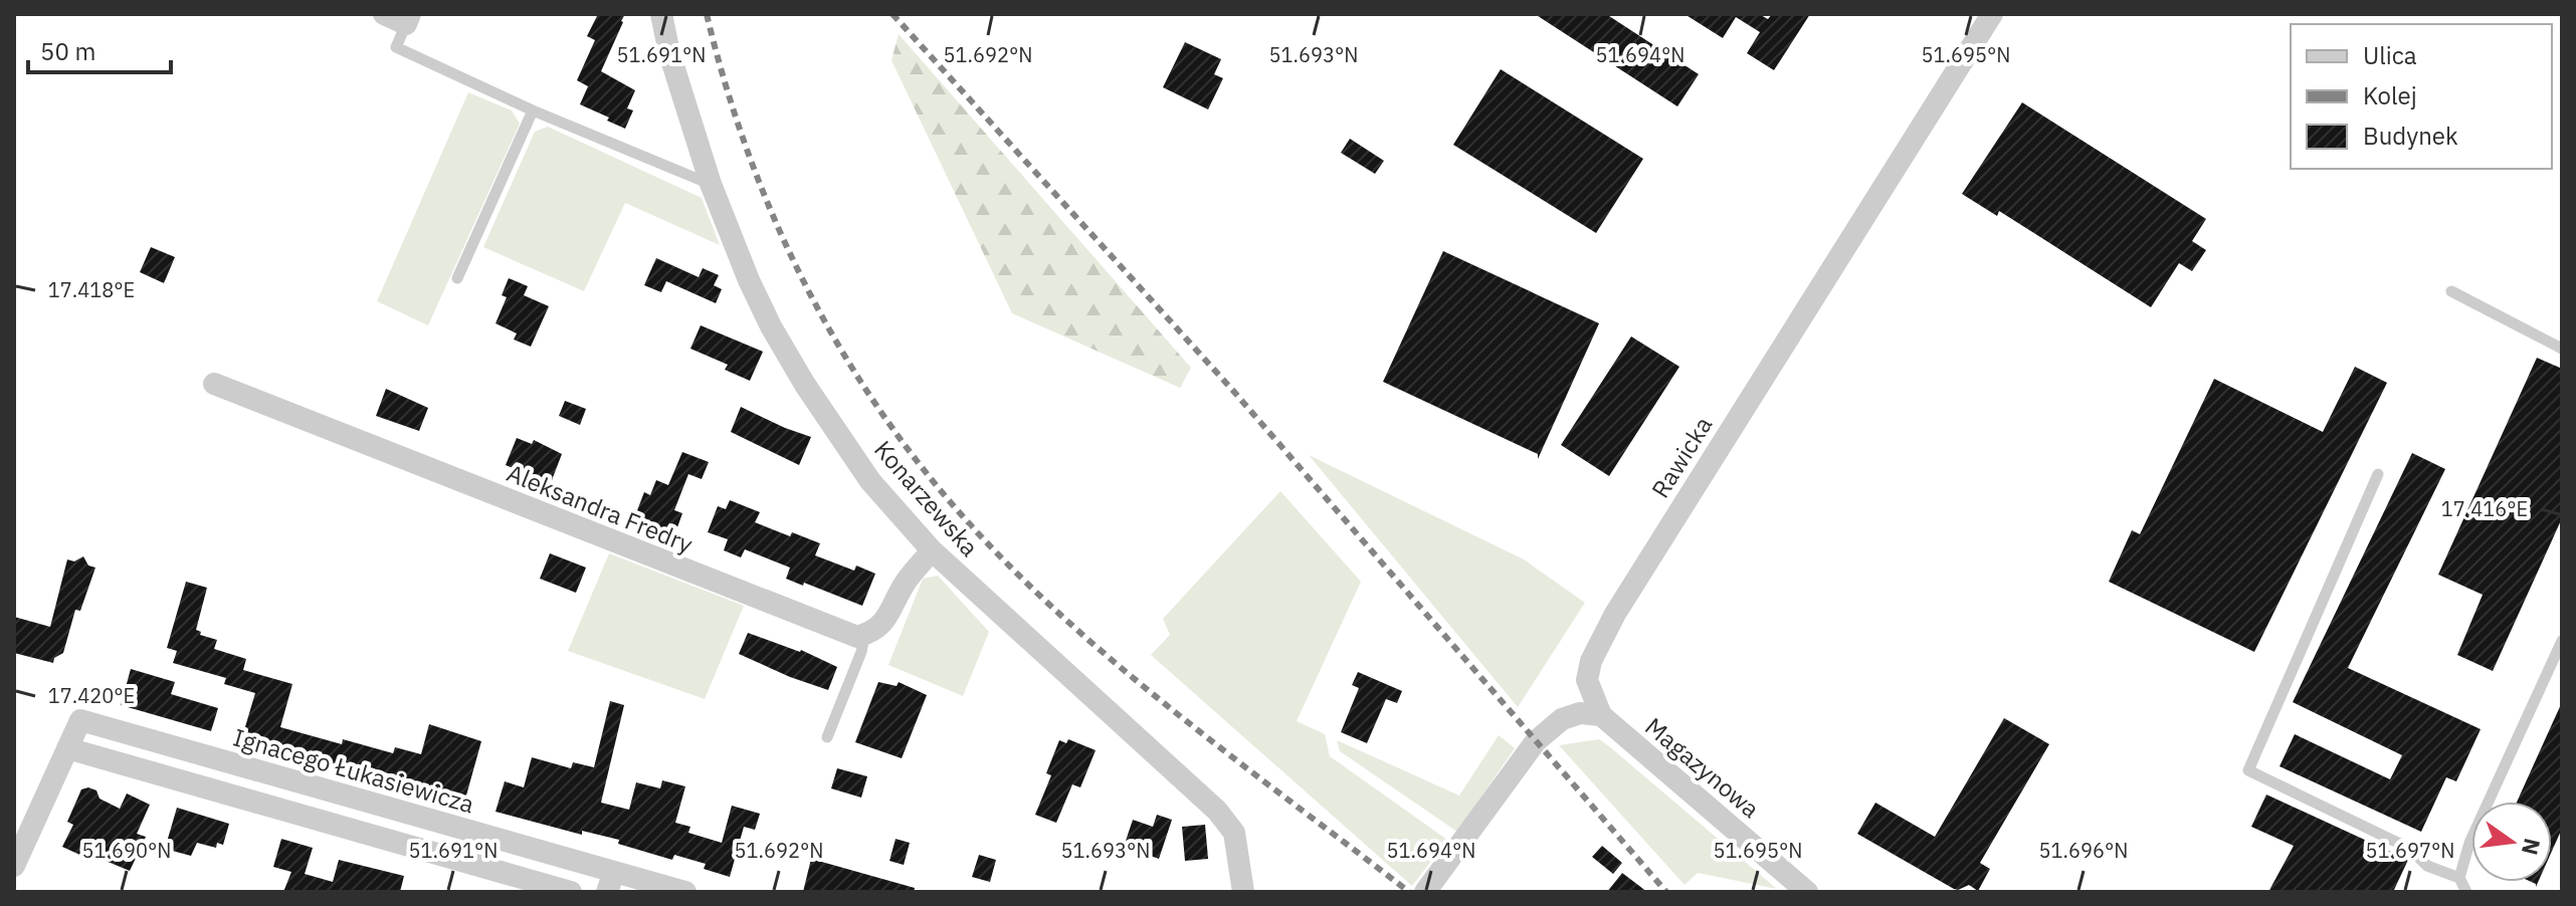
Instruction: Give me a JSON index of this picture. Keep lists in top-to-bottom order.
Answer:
{
  "streets": {
    "street": [
      "Rawicka",
      "Konarzewska",
      "Aleksandra Fredry",
      "Magazynowa",
      "Ignacego Łukasiewicza"
    ]
  },
  "crossings": [
    ["Rawicka", "Magazynowa"]
  ],
  "legend": ["Ulica", "Kolej", "Budynek"],
  "scale_bar": "50 m",
  "north": "right",
  "coordinates": [
    "51.692°N",
    "51.693°N",
    "51.694°N",
    "51.695°N",
    "51.691°N",
    "17.418°E",
    "17.416°E",
    "17.420°E",
    "51.690°N",
    "51.696°N",
    "51.697°N"
  ]
}
